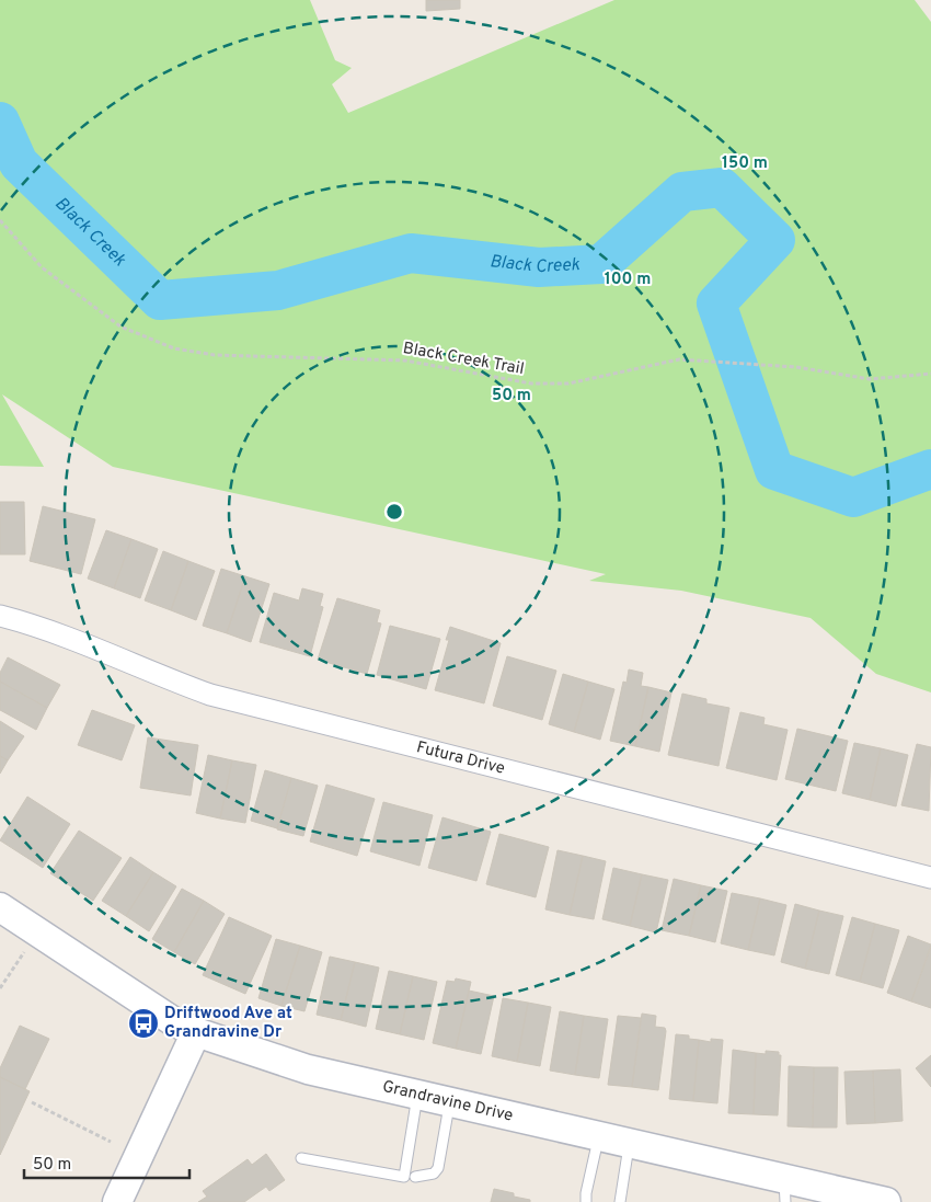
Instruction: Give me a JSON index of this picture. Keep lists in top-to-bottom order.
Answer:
{
  "streets": {
    "street": ["Futura Drive", "Grandravine Drive"],
    "path": ["Black Creek Trail"]
  },
  "water": ["Black Creek"],
  "places": {
    "bus stop": ["Driftwood Ave at Grandravine Dr"]
  },
  "scale_bar": "50 m",
  "rings": ["150 m", "100 m", "50 m"]
}
